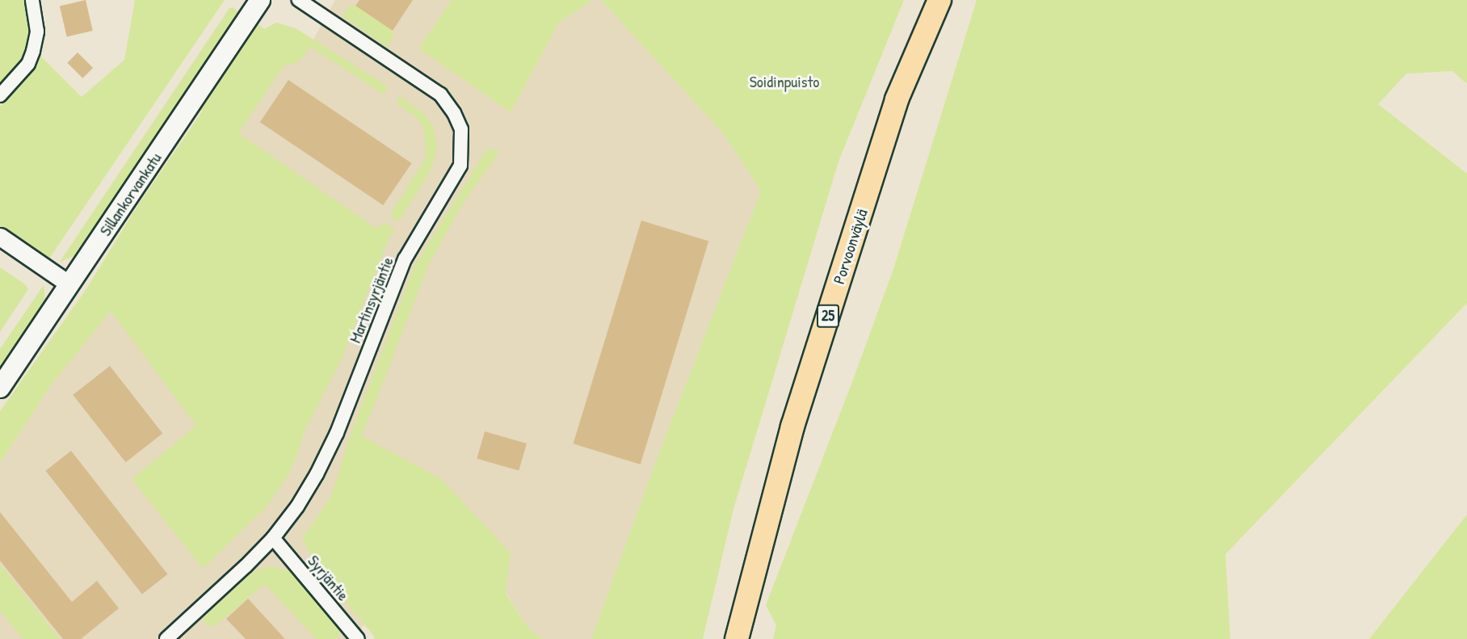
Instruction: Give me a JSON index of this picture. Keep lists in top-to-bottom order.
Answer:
{
  "streets": {
    "highway": ["Porvoonväylä", "25"],
    "main road": ["Sillankorvankatu"],
    "street": ["Martinsyrjäntie", "Syrjäntie"]
  },
  "crossings": [
    ["Martinsyrjäntie", "Syrjäntie"]
  ],
  "parks": ["Soidinpuisto"]
}
